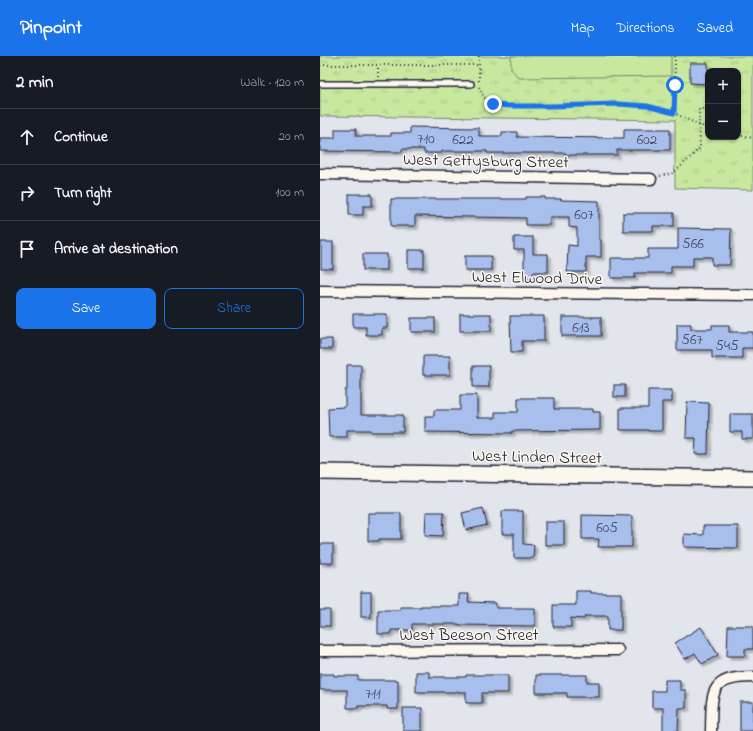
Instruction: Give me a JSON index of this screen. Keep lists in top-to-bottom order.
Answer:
{
  "streets": {
    "street": [
      "West Gettysburg Street",
      "West Elwood Drive",
      "West Linden Street",
      "West Beeson Street"
    ]
  },
  "house_numbers": [
    "710",
    "622",
    "602",
    "607",
    "566",
    "613",
    "567",
    "545",
    "605",
    "711"
  ],
  "page": {
    "header": "Pinpoint",
    "nav": ["Map", "Directions", "Saved"],
    "heading": ["2 min", "Walk · 120 m"],
    "map_buttons": ["+", "−"],
    "list": [
      ["Continue", "20 m"],
      ["Turn right", "100 m"],
      "Arrive at destination"
    ],
    "buttons": ["Save", "Share"]
  }
}
